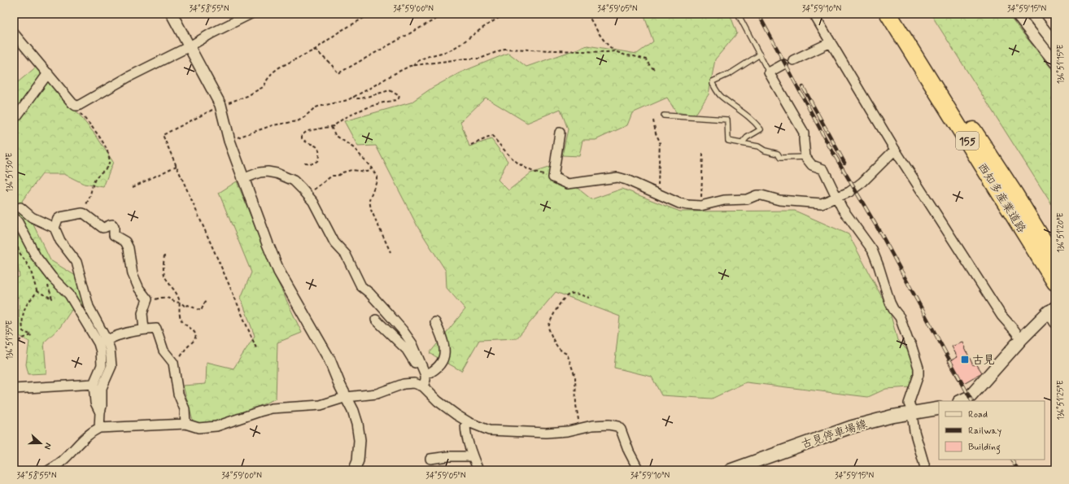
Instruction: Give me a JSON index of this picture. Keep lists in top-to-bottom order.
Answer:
{
  "streets": {
    "highway": ["155", "西知多産業道路"],
    "main road": ["古見停車場線"]
  },
  "places": {
    "transit": ["古見"]
  },
  "legend": ["Road", "Railway", "Building"],
  "north": "right",
  "coordinates": [
    "34°58'55\"N",
    "34°59'00\"N",
    "34°59'05\"N",
    "34°59'10\"N",
    "34°59'15\"N",
    "136°51'15\"E",
    "136°51'30\"E",
    "136°51'20\"E",
    "136°51'35\"E",
    "136°51'25\"E"
  ]
}
